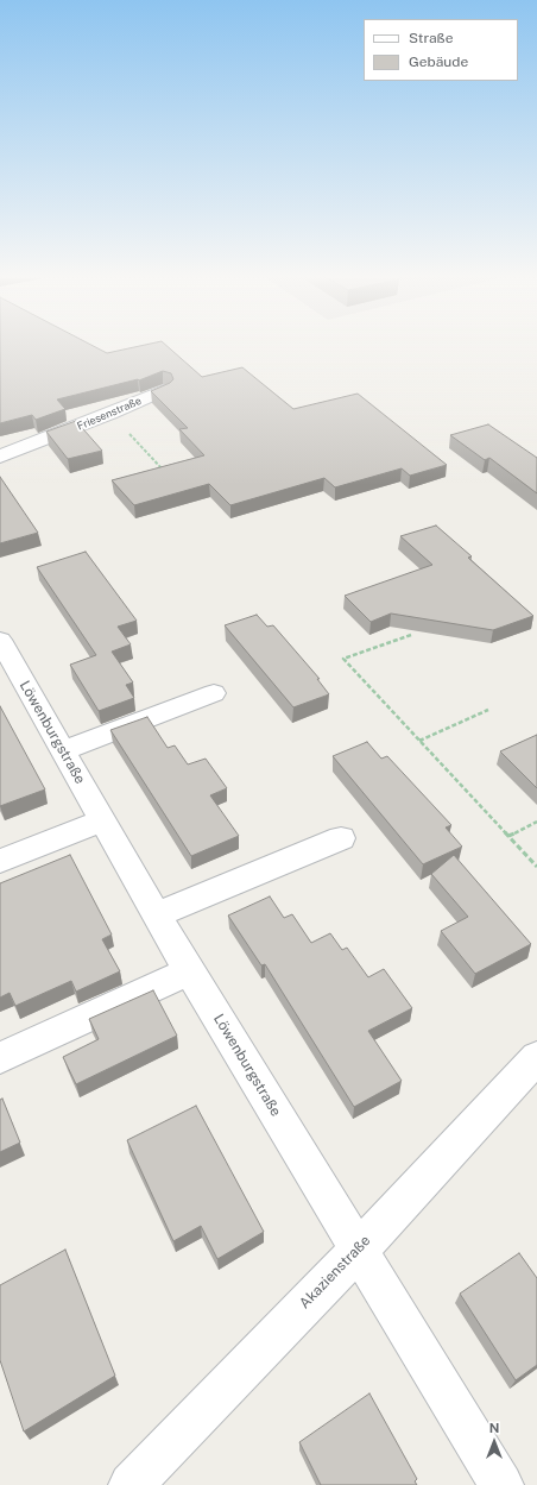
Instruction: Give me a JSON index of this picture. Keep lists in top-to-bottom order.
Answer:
{
  "streets": {
    "street": ["Friesenstraße", "Löwenburgstraße", "Akazienstraße"]
  },
  "crossings": [
    ["Löwenburgstraße", "Akazienstraße"]
  ],
  "legend": ["Straße", "Gebäude"],
  "north": "top"
}
